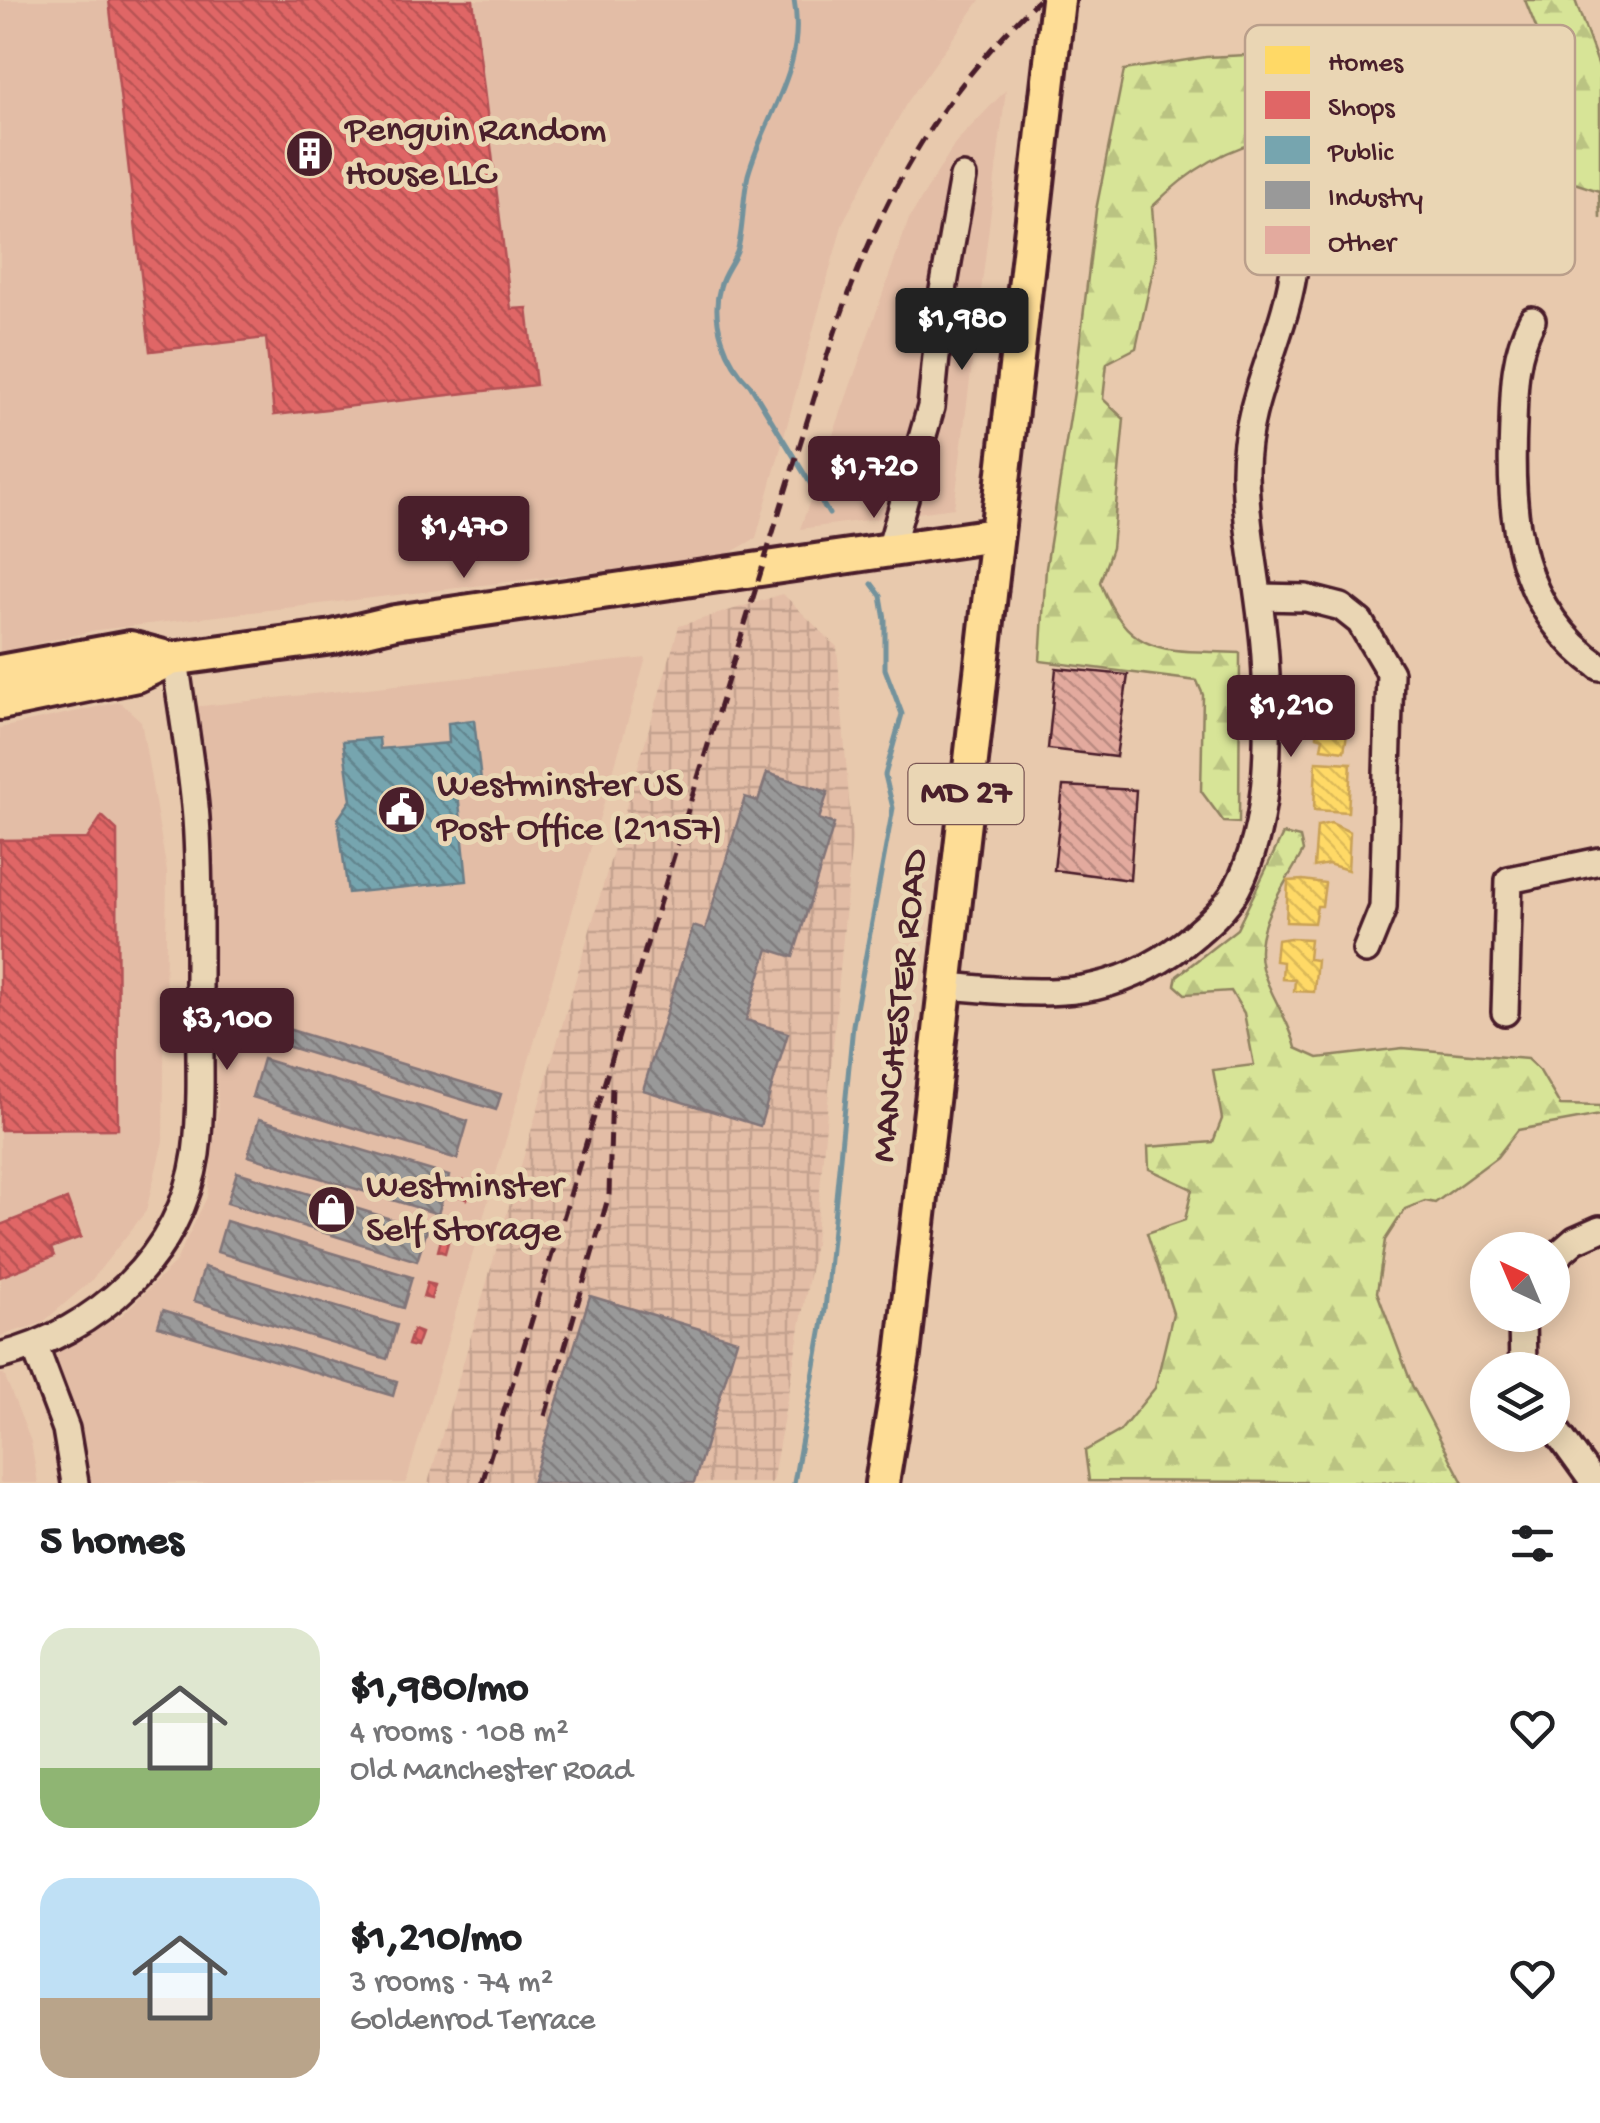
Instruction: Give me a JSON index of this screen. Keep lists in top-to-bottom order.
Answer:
{
  "streets": {
    "main road": ["MD 27", "MANCHESTER ROAD"]
  },
  "places": {
    "building": ["Penguin Random House LLC"],
    "public building": ["Westminster US Post Office (21157)"],
    "shop": ["Westminster Self Storage"]
  },
  "legend": [
    "Homes",
    "Shops",
    "Public",
    "Industry",
    "Other"
  ],
  "north": "top left",
  "page": {
    "price": [
      "$1,980",
      "$1,720",
      "$1,470",
      "$1,210",
      "$3,100"
    ],
    "heading": "5 homes",
    "list": [
      {
        "name": "$1,980/mo",
        "note": "4 rooms · 108 m² · Old Manchester Road"
      },
      {
        "name": "$1,210/mo",
        "note": "3 rooms · 74 m² · Goldenrod Terrace"
      }
    ]
  }
}
